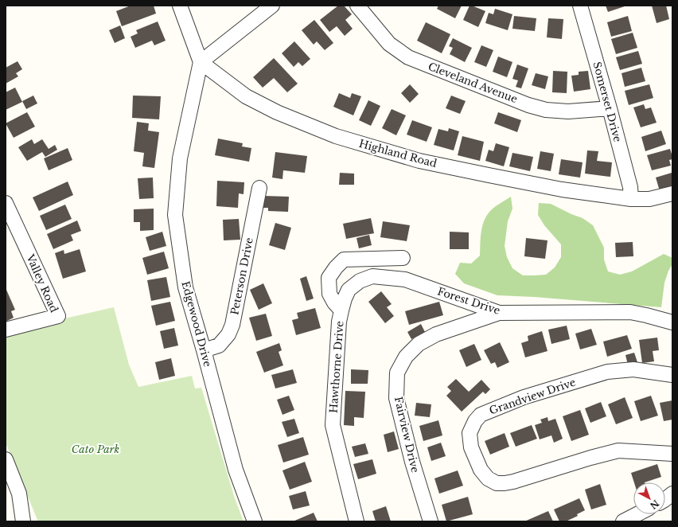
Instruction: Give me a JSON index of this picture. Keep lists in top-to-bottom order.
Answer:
{
  "streets": {
    "street": [
      "Cleveland Avenue",
      "Somerset Drive",
      "Highland Road",
      "Peterson Drive",
      "Valley Road",
      "Forest Drive",
      "Edgewood Drive",
      "Hawthorne Drive",
      "Grandview Drive",
      "Fairview Drive"
    ]
  },
  "crossings": [
    ["Cleveland Avenue", "Somerset Drive"],
    ["Somerset Drive", "Highland Road"],
    ["Highland Road", "Edgewood Drive"],
    ["Peterson Drive", "Edgewood Drive"],
    ["Forest Drive", "Hawthorne Drive"],
    ["Forest Drive", "Fairview Drive"]
  ],
  "parks": ["Cato Park"],
  "north": "bottom right"
}
